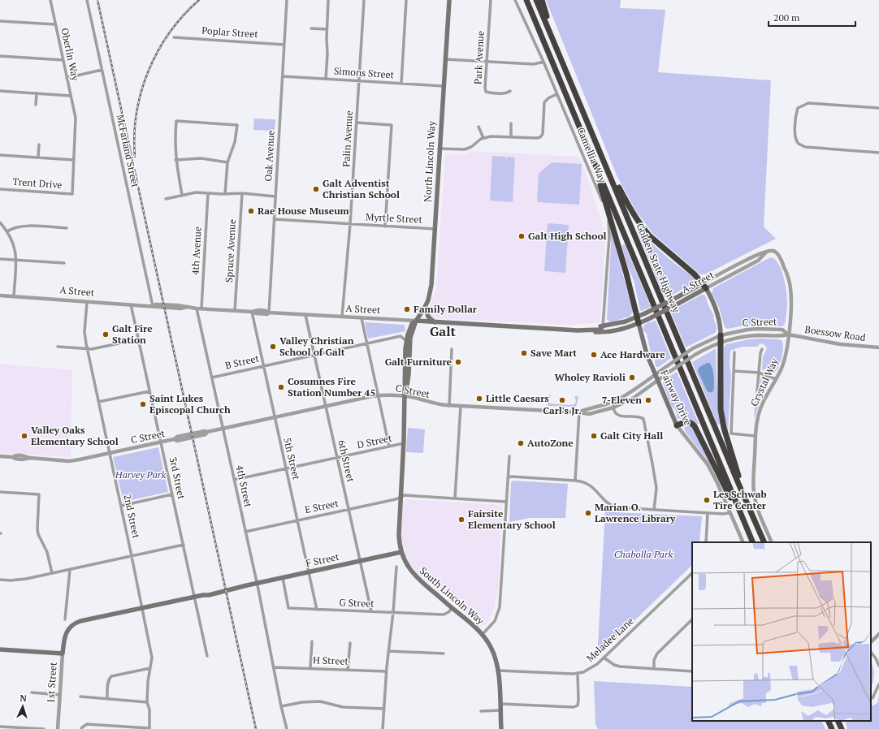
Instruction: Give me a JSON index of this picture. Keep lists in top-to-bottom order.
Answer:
{
  "streets": {
    "highway": ["Golden State Highway"],
    "main road": [
      "North Lincoln Way",
      "A Street",
      "Fairway Drive",
      "F Street",
      "South Lincoln Way",
      "1st Street"
    ],
    "street": [
      "Poplar Street",
      "Oberlin Way",
      "Park Avenue",
      "Simons Street",
      "Palin Avenue",
      "McFarland Street",
      "Camellia Way",
      "Oak Avenue",
      "Trent Drive",
      "Myrtle Street",
      "4th Avenue",
      "Spruce Avenue",
      "C Street",
      "Boessow Road",
      "B Street",
      "Crystal Way",
      "D Street",
      "5th Street",
      "6th Street",
      "3rd Street",
      "4th Street",
      "E Street",
      "2nd Street",
      "G Street",
      "Meladee Lane",
      "H Street"
    ]
  },
  "crossings": [
    ["Poplar Street", "Oak Avenue"],
    ["Oberlin Way", "Trent Drive"],
    ["Simons Street", "Palin Avenue"],
    ["Simons Street", "Oak Avenue"],
    ["Simons Street", "North Lincoln Way"],
    ["Palin Avenue", "Myrtle Street"],
    ["Palin Avenue", "A Street"],
    ["McFarland Street", "A Street"],
    ["Camellia Way", "A Street"],
    ["Oak Avenue", "Myrtle Street"],
    ["Oak Avenue", "A Street"],
    ["North Lincoln Way", "Myrtle Street"],
    ["North Lincoln Way", "A Street"],
    ["North Lincoln Way", "South Lincoln Way"],
    ["4th Avenue", "A Street"],
    ["4th Avenue", "4th Street"],
    ["Spruce Avenue", "A Street"],
    ["A Street", "Crystal Way"],
    ["A Street", "Fairway Drive"],
    ["A Street", "5th Street"],
    ["A Street", "6th Street"],
    ["A Street", "3rd Street"],
    ["A Street", "4th Street"],
    ["A Street", "2nd Street"],
    ["A Street", "South Lincoln Way"],
    ["C Street", "Boessow Road"],
    ["C Street", "Crystal Way"],
    ["C Street", "Fairway Drive"],
    ["C Street", "5th Street"],
    ["C Street", "6th Street"],
    ["C Street", "3rd Street"],
    ["C Street", "4th Street"],
    ["C Street", "2nd Street"],
    ["C Street", "South Lincoln Way"],
    ["Boessow Road", "Crystal Way"],
    ["B Street", "5th Street"],
    ["B Street", "6th Street"],
    ["B Street", "4th Street"],
    ["B Street", "South Lincoln Way"],
    ["D Street", "5th Street"],
    ["D Street", "6th Street"],
    ["D Street", "4th Street"],
    ["D Street", "South Lincoln Way"],
    ["5th Street", "E Street"],
    ["5th Street", "F Street"],
    ["5th Street", "G Street"],
    ["6th Street", "E Street"],
    ["6th Street", "F Street"],
    ["6th Street", "G Street"],
    ["3rd Street", "F Street"],
    ["4th Street", "E Street"],
    ["4th Street", "F Street"],
    ["4th Street", "H Street"],
    ["E Street", "South Lincoln Way"],
    ["2nd Street", "F Street"],
    ["F Street", "South Lincoln Way"],
    ["F Street", "G Street"],
    ["F Street", "1st Street"],
    ["South Lincoln Way", "G Street"],
    ["South Lincoln Way", "Meladee Lane"]
  ],
  "districts": ["Galt"],
  "parks": ["Harvey Park", "Chabolla Park"],
  "places": [
    "Galt Adventist Christian School",
    "Rae House Museum",
    "Galt High School",
    "Family Dollar",
    "Galt Fire Station",
    "Valley Christian School of Galt",
    "Save Mart",
    "Ace Hardware",
    "Galt Furniture",
    "Wholey Ravioli",
    "Cosumnes Fire Station Number 45",
    "Little Caesars",
    "Carl's Jr.",
    "7-Eleven",
    "Saint Lukes Episcopal Church",
    "Valley Oaks Elementary School",
    "Galt City Hall",
    "AutoZone",
    "Les Schwab Tire Center",
    "Marian O. Lawrence Library",
    "Fairsite Elementary School"
  ],
  "scale_bar": "200 m",
  "north": "top"
}
